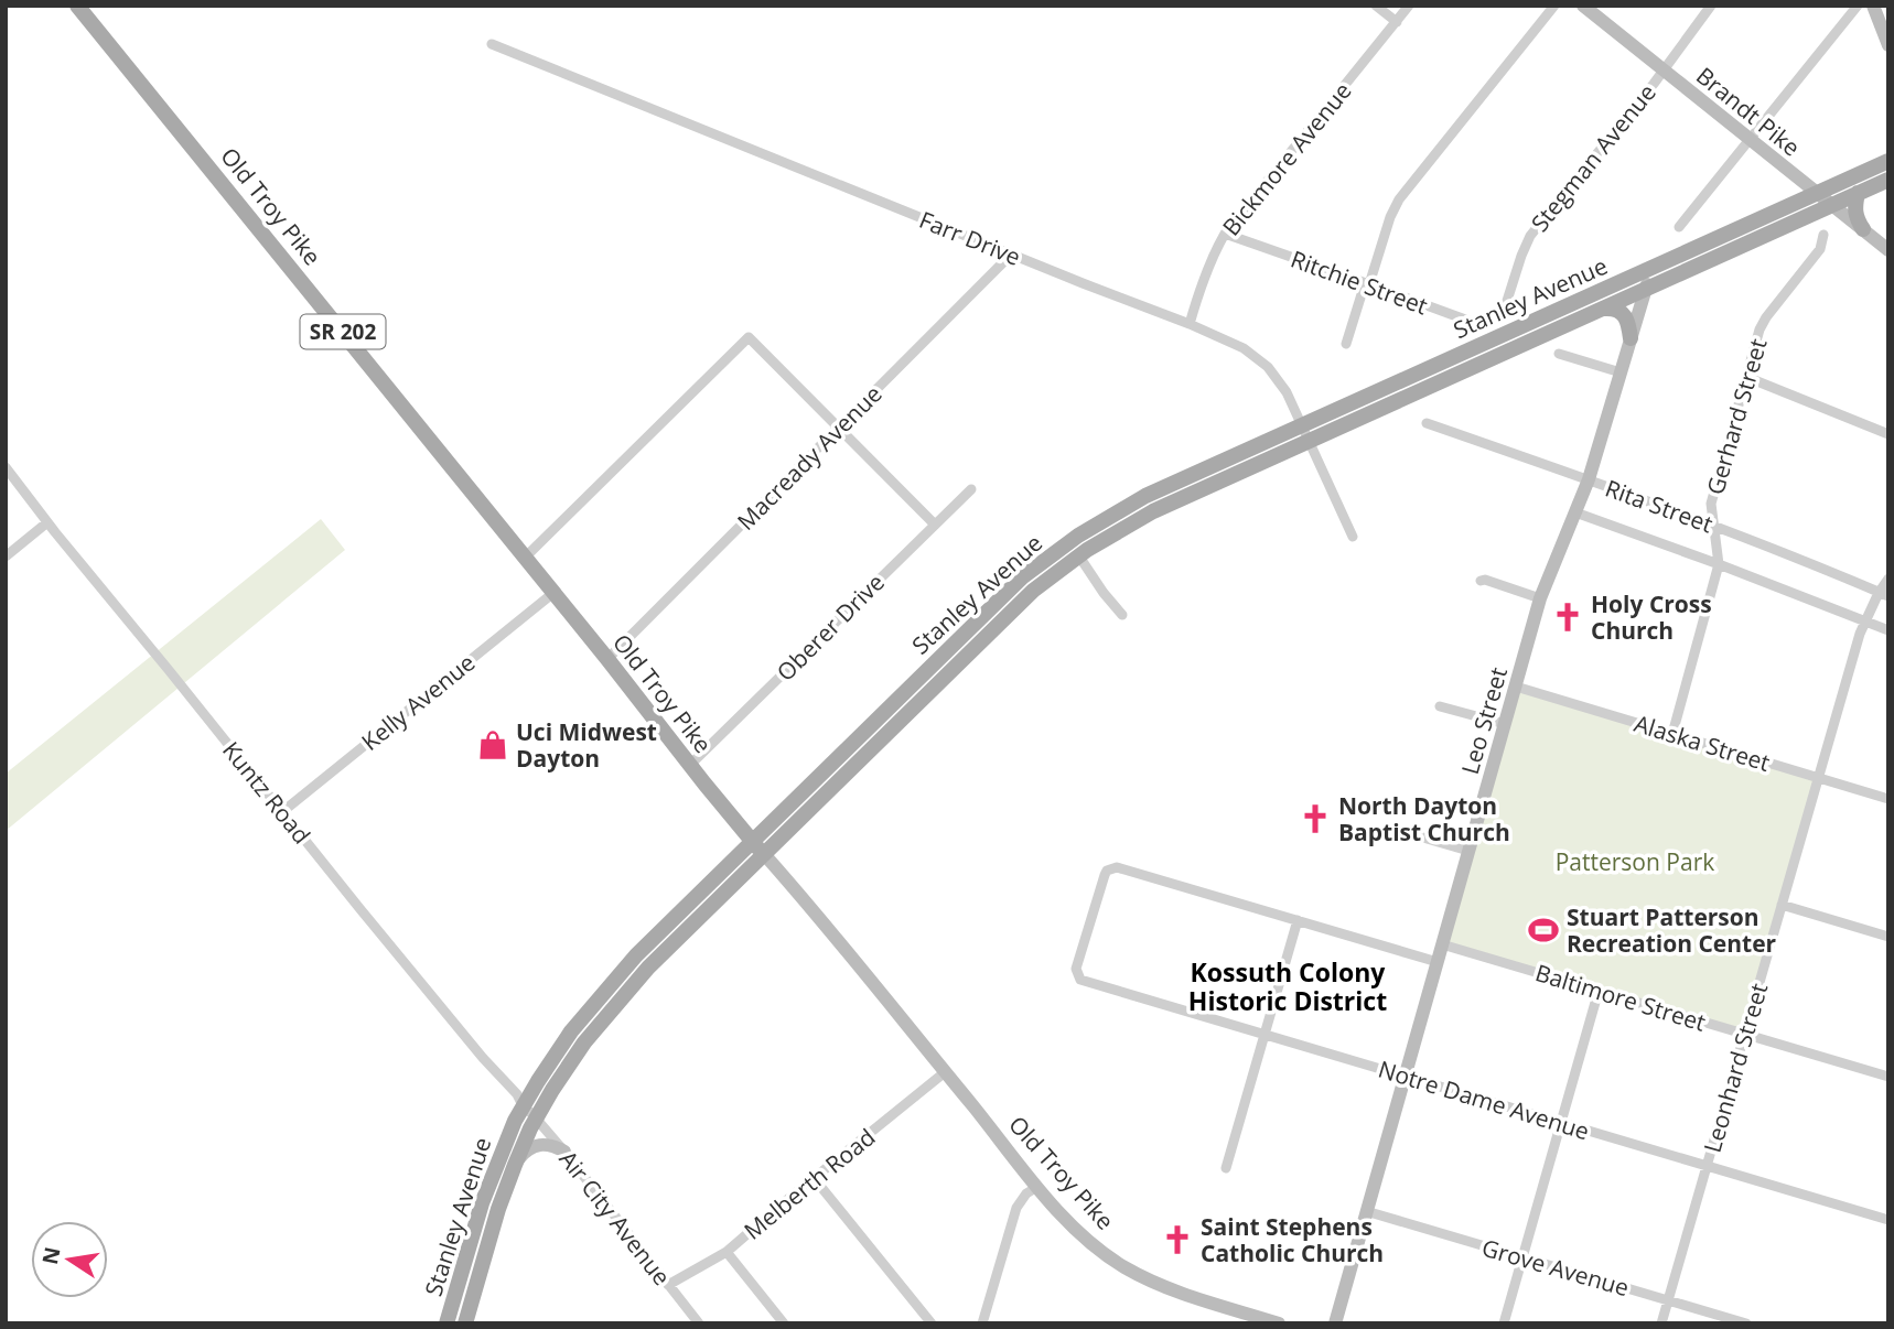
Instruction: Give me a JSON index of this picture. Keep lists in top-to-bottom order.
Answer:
{
  "streets": {
    "main road": [
      "Brandt Pike",
      "Old Troy Pike",
      "Stanley Avenue",
      "SR 202",
      "Leo Street"
    ],
    "street": [
      "Stegman Avenue",
      "Bickmore Avenue",
      "Farr Drive",
      "Ritchie Street",
      "Gerhard Street",
      "Macready Avenue",
      "Rita Street",
      "Oberer Drive",
      "Kelly Avenue",
      "Alaska Street",
      "Kuntz Road",
      "Baltimore Street",
      "Leonhard Street",
      "Notre Dame Avenue",
      "Melberth Road",
      "Air City Avenue",
      "Grove Avenue"
    ]
  },
  "crossings": [
    ["Brandt Pike", "Stegman Avenue"],
    ["Brandt Pike", "Stanley Avenue"],
    ["Stegman Avenue", "Ritchie Street"],
    ["Bickmore Avenue", "Farr Drive"],
    ["Bickmore Avenue", "Ritchie Street"],
    ["Old Troy Pike", "Stanley Avenue"],
    ["Old Troy Pike", "Macready Avenue"],
    ["Old Troy Pike", "Oberer Drive"],
    ["Old Troy Pike", "Kelly Avenue"],
    ["Old Troy Pike", "Melberth Road"],
    ["Farr Drive", "Stanley Avenue"],
    ["Farr Drive", "Macready Avenue"],
    ["Stanley Avenue", "Leo Street"],
    ["Stanley Avenue", "Kuntz Road"],
    ["Stanley Avenue", "Air City Avenue"],
    ["Gerhard Street", "Rita Street"],
    ["Rita Street", "Leo Street"],
    ["Rita Street", "Leonhard Street"],
    ["Kelly Avenue", "Kuntz Road"],
    ["Leo Street", "Alaska Street"],
    ["Leo Street", "Baltimore Street"],
    ["Leo Street", "Notre Dame Avenue"],
    ["Leo Street", "Grove Avenue"],
    ["Alaska Street", "Leonhard Street"],
    ["Kuntz Road", "Air City Avenue"],
    ["Baltimore Street", "Leonhard Street"],
    ["Leonhard Street", "Notre Dame Avenue"],
    ["Leonhard Street", "Grove Avenue"],
    ["Melberth Road", "Air City Avenue"]
  ],
  "districts": ["Kossuth Colony Historic District"],
  "parks": ["Patterson Park"],
  "places": {
    "church": ["Holy Cross Church", "North Dayton Baptist Church", "Saint Stephens Catholic Church"],
    "shop": ["Uci Midwest Dayton"],
    "sports": ["Stuart Patterson Recreation Center"]
  },
  "north": "left"
}
